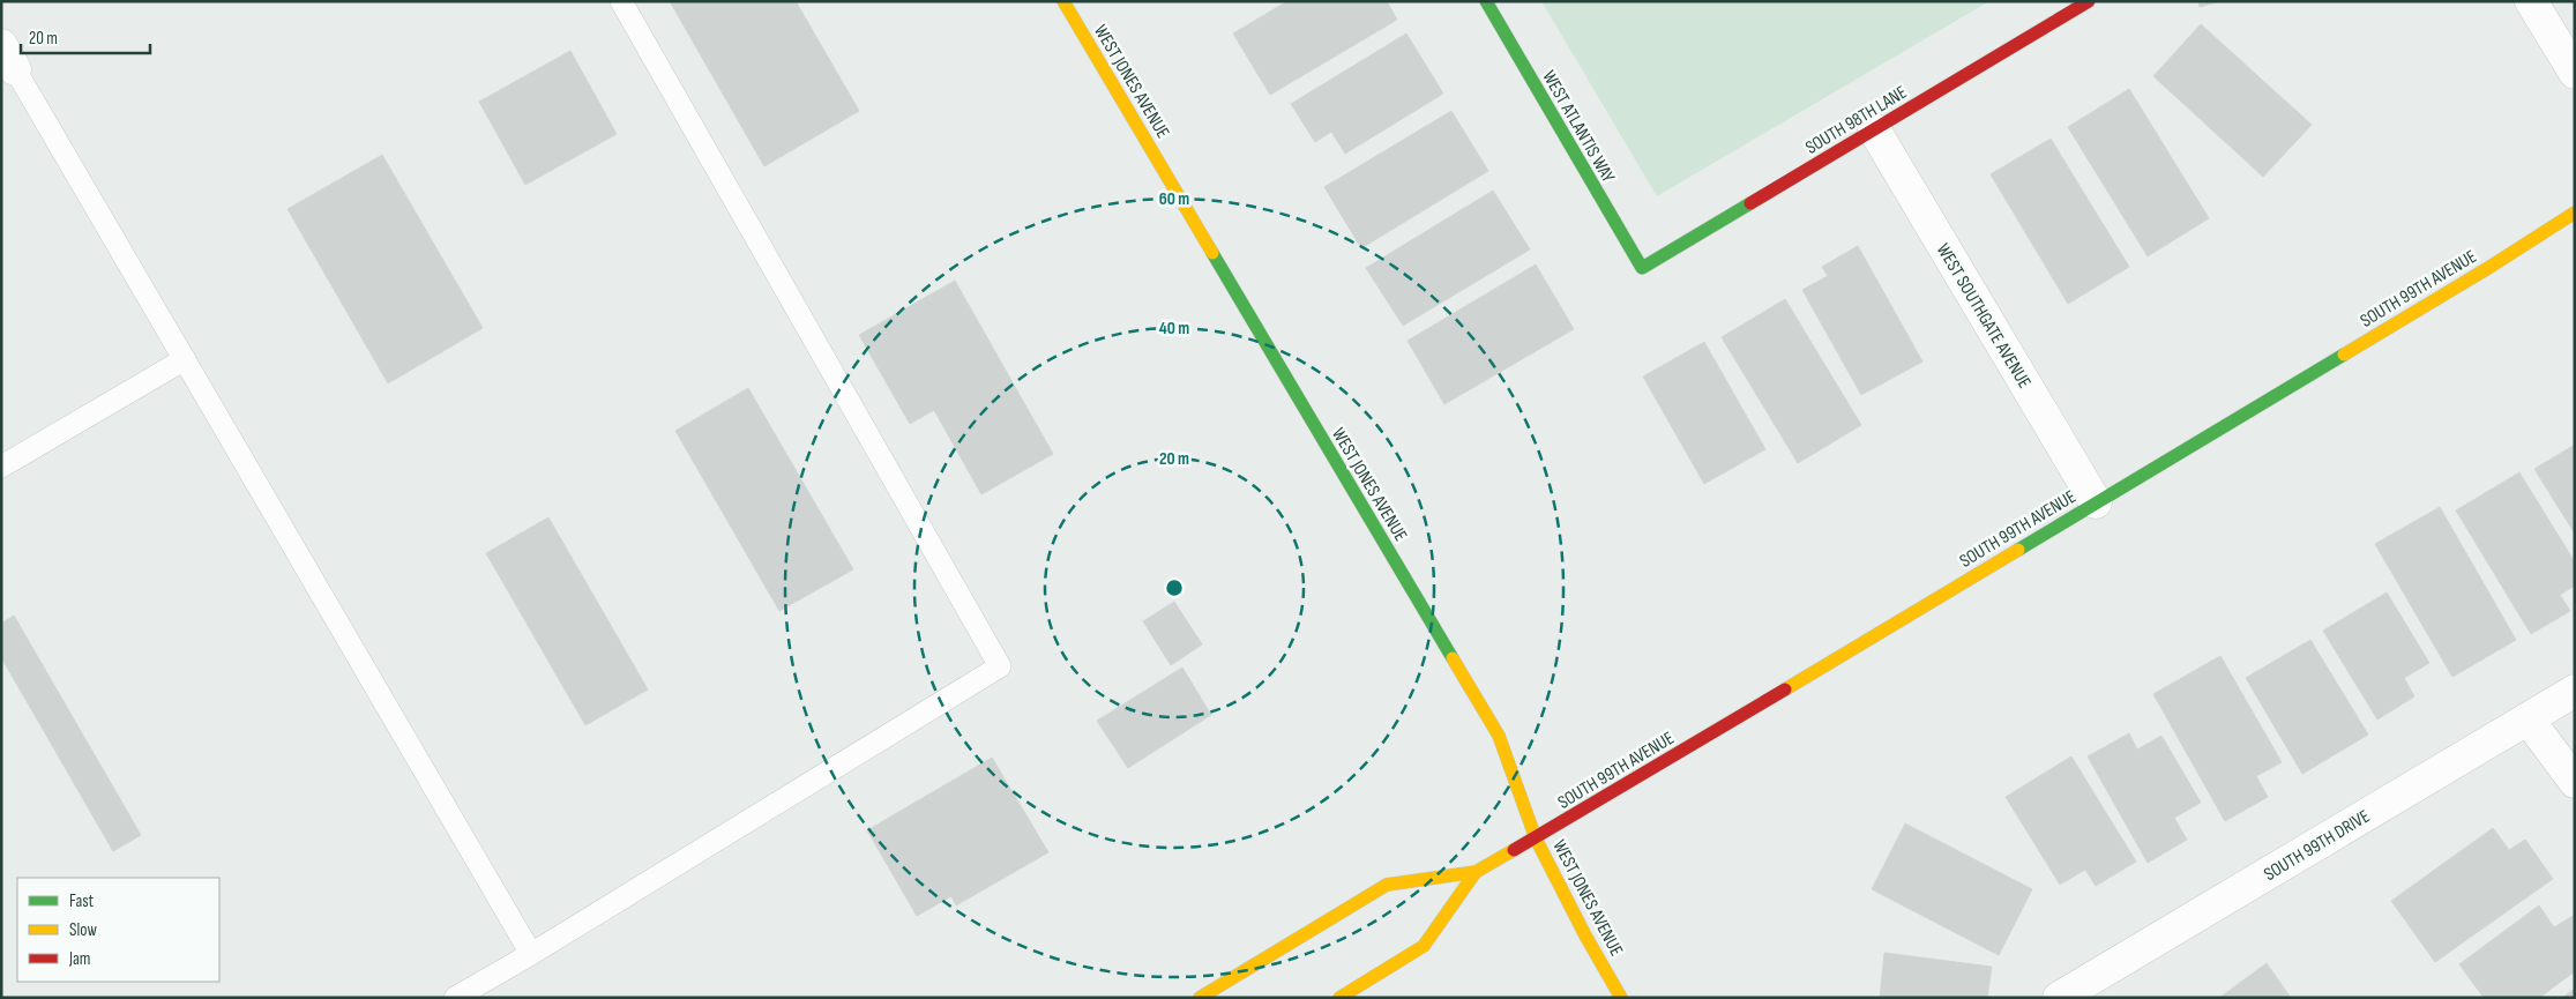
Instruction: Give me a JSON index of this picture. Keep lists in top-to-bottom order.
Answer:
{
  "streets": {
    "street": [
      "WEST JONES AVENUE",
      "SOUTH 98TH LANE",
      "WEST ATLANTIS WAY",
      "SOUTH 99TH AVENUE",
      "WEST SOUTHGATE AVENUE",
      "SOUTH 99TH DRIVE"
    ]
  },
  "crossings": [
    ["WEST JONES AVENUE", "SOUTH 99TH AVENUE"],
    ["SOUTH 98TH LANE", "WEST ATLANTIS WAY"],
    ["SOUTH 98TH LANE", "WEST SOUTHGATE AVENUE"],
    ["SOUTH 99TH AVENUE", "WEST SOUTHGATE AVENUE"]
  ],
  "legend": ["Fast", "Slow", "Jam"],
  "scale_bar": "20 m",
  "rings": ["60 m", "40 m", "20 m"]
}
